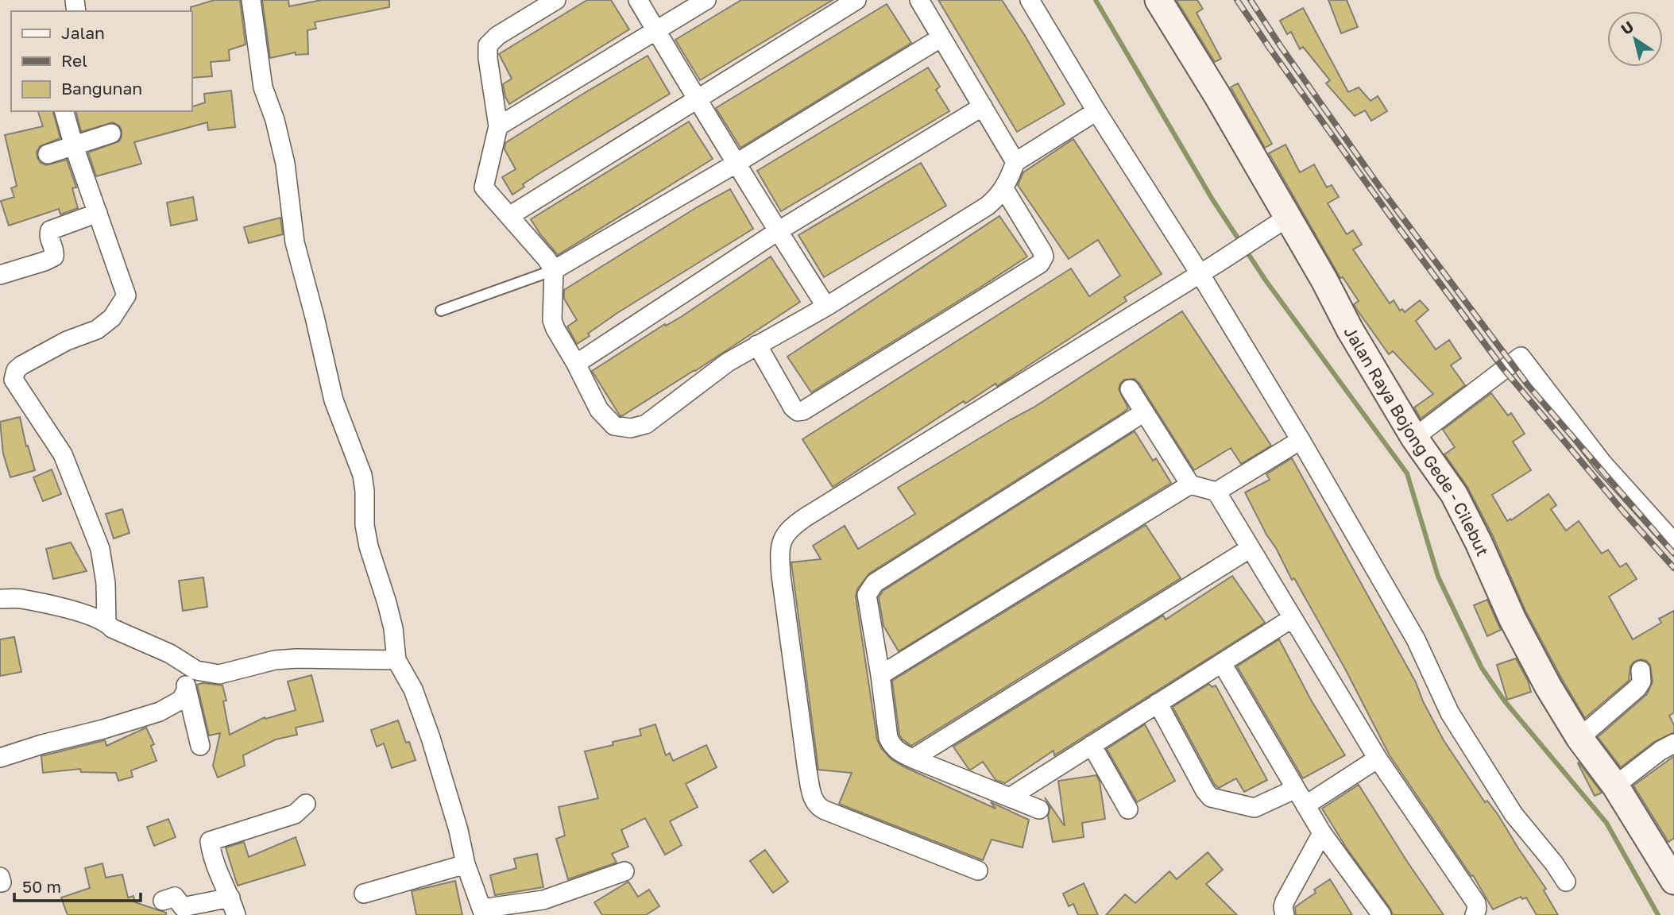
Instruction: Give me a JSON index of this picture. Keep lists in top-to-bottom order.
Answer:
{
  "streets": {
    "main road": ["Jalan Raya Bojong Gede - Cilebut"]
  },
  "legend": ["Jalan", "Rel", "Bangunan"],
  "scale_bar": "50 m",
  "north": "top left"
}
